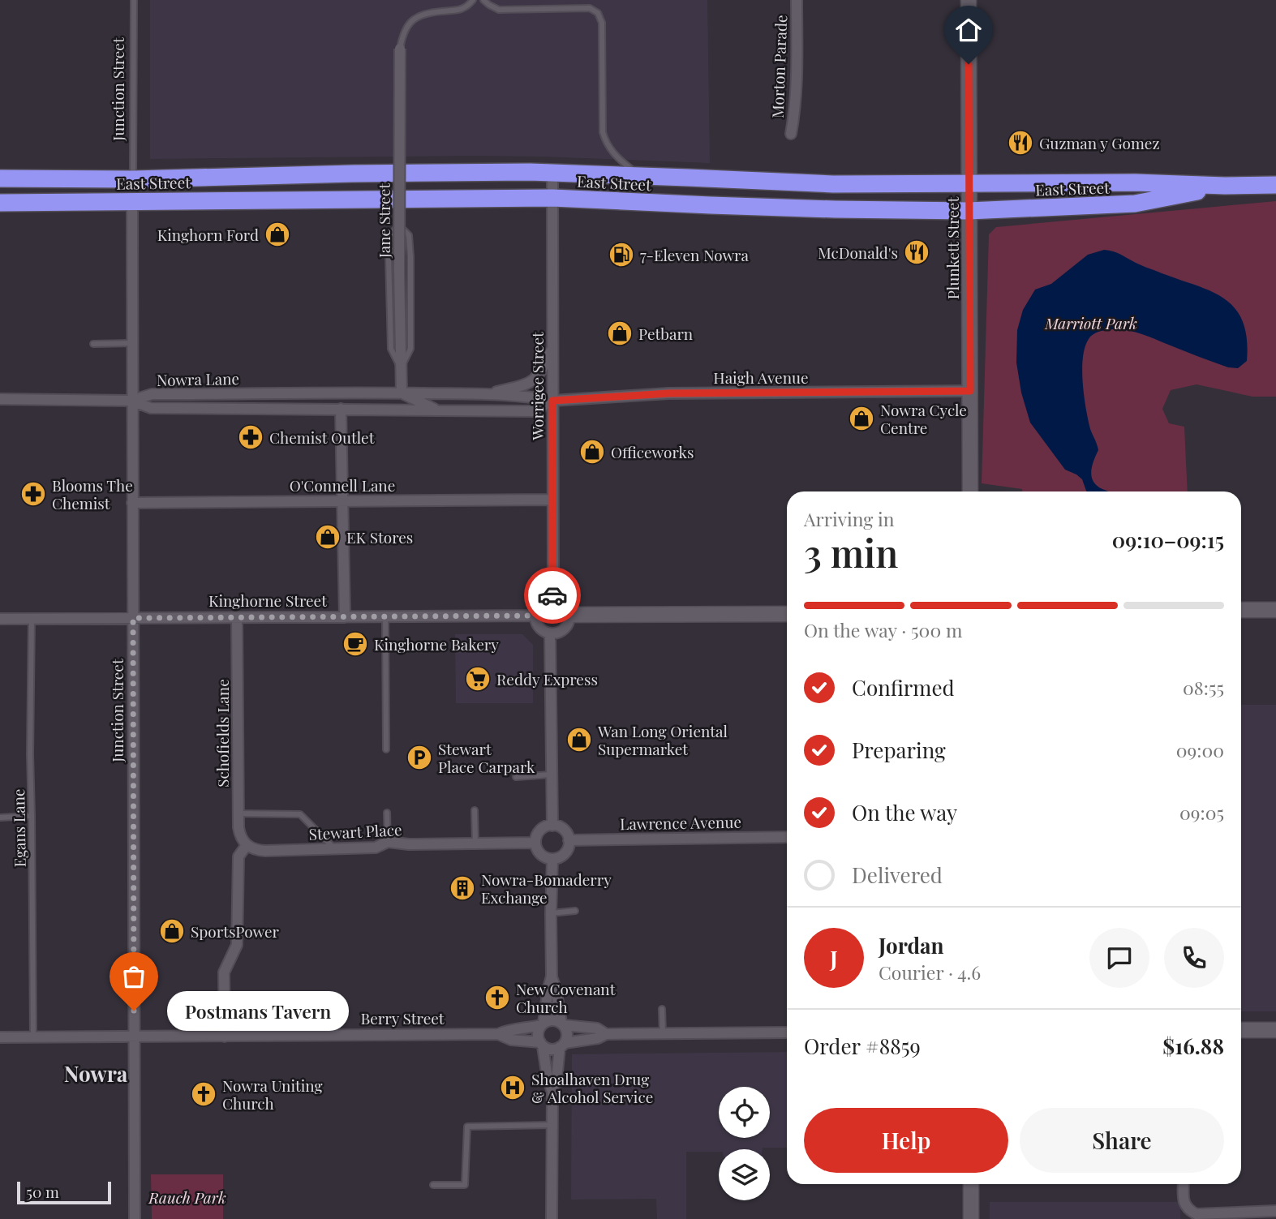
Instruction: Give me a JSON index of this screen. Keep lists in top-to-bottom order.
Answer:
{
  "streets": {
    "highway": ["East Street"],
    "street": [
      "Morton Parade",
      "Junction Street",
      "Jane Street",
      "Plunkett Street",
      "Haigh Avenue",
      "Nowra Lane",
      "Worrigee Street",
      "O'Connell Lane",
      "Kinghorne Street",
      "Schofields Lane",
      "Lawrence Avenue",
      "Stewart Place",
      "Berry Street"
    ],
    "lane": ["Egans Lane"]
  },
  "crossings": [
    ["Junction Street", "East Street"],
    ["Junction Street", "Nowra Lane"],
    ["Junction Street", "O'Connell Lane"],
    ["Junction Street", "Kinghorne Street"],
    ["Junction Street", "Berry Street"],
    ["East Street", "Plunkett Street"],
    ["East Street", "Worrigee Street"],
    ["Jane Street", "Nowra Lane"],
    ["Plunkett Street", "Haigh Avenue"],
    ["Haigh Avenue", "Nowra Lane"],
    ["Haigh Avenue", "Worrigee Street"],
    ["Nowra Lane", "Worrigee Street"],
    ["Worrigee Street", "O'Connell Lane"],
    ["Worrigee Street", "Kinghorne Street"],
    ["Kinghorne Street", "Schofields Lane"],
    ["Kinghorne Street", "Egans Lane"],
    ["Schofields Lane", "Stewart Place"],
    ["Lawrence Avenue", "Stewart Place"],
    ["Egans Lane", "Berry Street"]
  ],
  "districts": ["Nowra"],
  "parks": ["Marriott Park", "Rauch Park"],
  "places": {
    "restaurant": ["Guzman y Gomez", "McDonald's"],
    "shop": [
      "Kinghorn Ford",
      "Petbarn",
      "Nowra Cycle Centre",
      "Officeworks",
      "EK Stores",
      "Wan Long Oriental Supermarket",
      "SportsPower"
    ],
    "fuel station": ["7-Eleven Nowra"],
    "pharmacy": ["Chemist Outlet", "Blooms The Chemist"],
    "cafe": ["Kinghorne Bakery"],
    "supermarket": ["Reddy Express"],
    "parking": ["Stewart Place Carpark"],
    "building": ["Nowra-Bomaderry Exchange"],
    "church": ["New Covenant Church", "Nowra Uniting Church"],
    "other": ["Postmans Tavern"],
    "hospital": ["Shoalhaven Drug & Alcohol Service"]
  },
  "scale_bar": "50 m",
  "page": {
    "heading": ["3 min", "Arriving in", "09:10–09:15"],
    "panel": [
      "Jordan",
      "Courier · 4.6",
      "Order #8859",
      "$16.88"
    ],
    "bar": "On the way · 500 m",
    "list": [
      ["Confirmed", "08:55"],
      ["Preparing", "09:00"],
      ["On the way", "09:05"],
      "Delivered"
    ],
    "round": "J",
    "bubble": "Postmans Tavern",
    "buttons": ["Help", "Share"],
    "scale": "50 m"
  }
}
